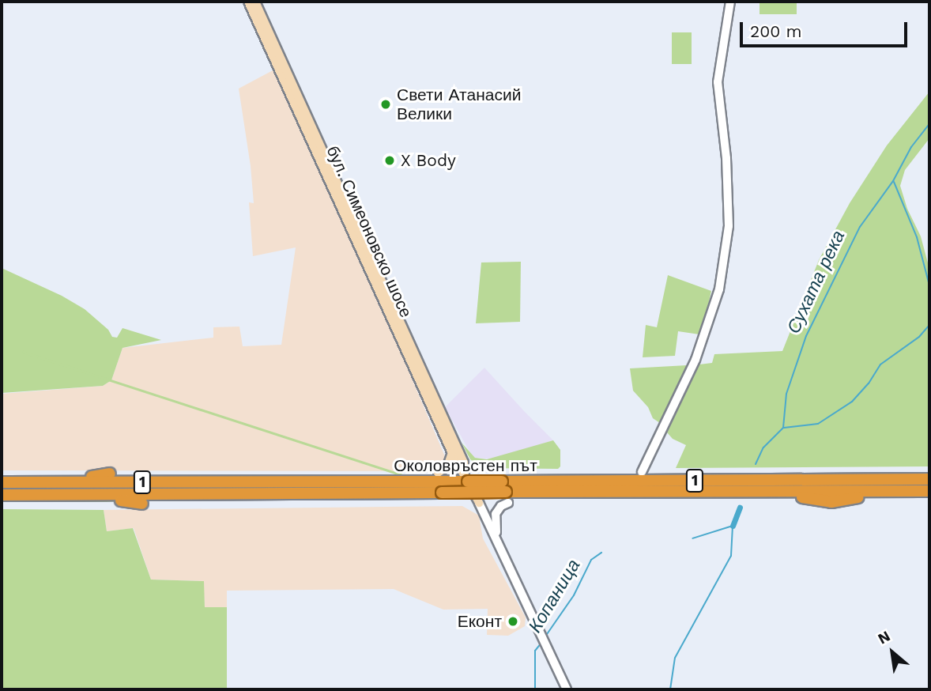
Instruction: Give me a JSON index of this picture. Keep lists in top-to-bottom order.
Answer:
{
  "streets": {
    "highway": ["Околовръстен път", "1"],
    "main road": ["бул. Симеоновско шосе"]
  },
  "water": ["Сухата река", "Копаница"],
  "places": ["Свети Атанасий Велики", "X Body", "Еконт"],
  "scale_bar": "200 m",
  "north": "top left"
}
